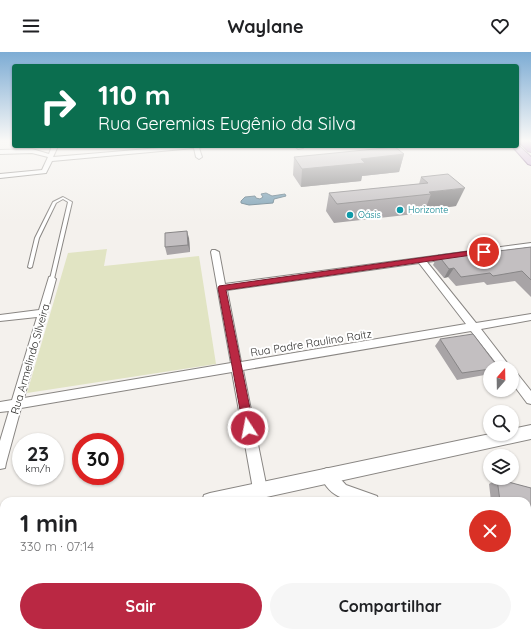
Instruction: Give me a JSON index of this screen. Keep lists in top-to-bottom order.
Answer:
{
  "streets": {
    "street": ["Rua Padre Raulino Raitz", "Rua Armelindo Silveira"]
  },
  "crossings": [
    ["Rua Padre Raulino Raitz", "Rua Armelindo Silveira"]
  ],
  "places": ["Horizonte", "Oásis"],
  "north": "top",
  "page": {
    "header": "Waylane",
    "turn": ["110 m", "Rua Geremias Eugênio da Silva"],
    "speed": "23 km/h",
    "limit": "30",
    "heading": ["1 min", "330 m · 07:14"],
    "buttons": ["Sair", "Compartilhar"]
  }
}
